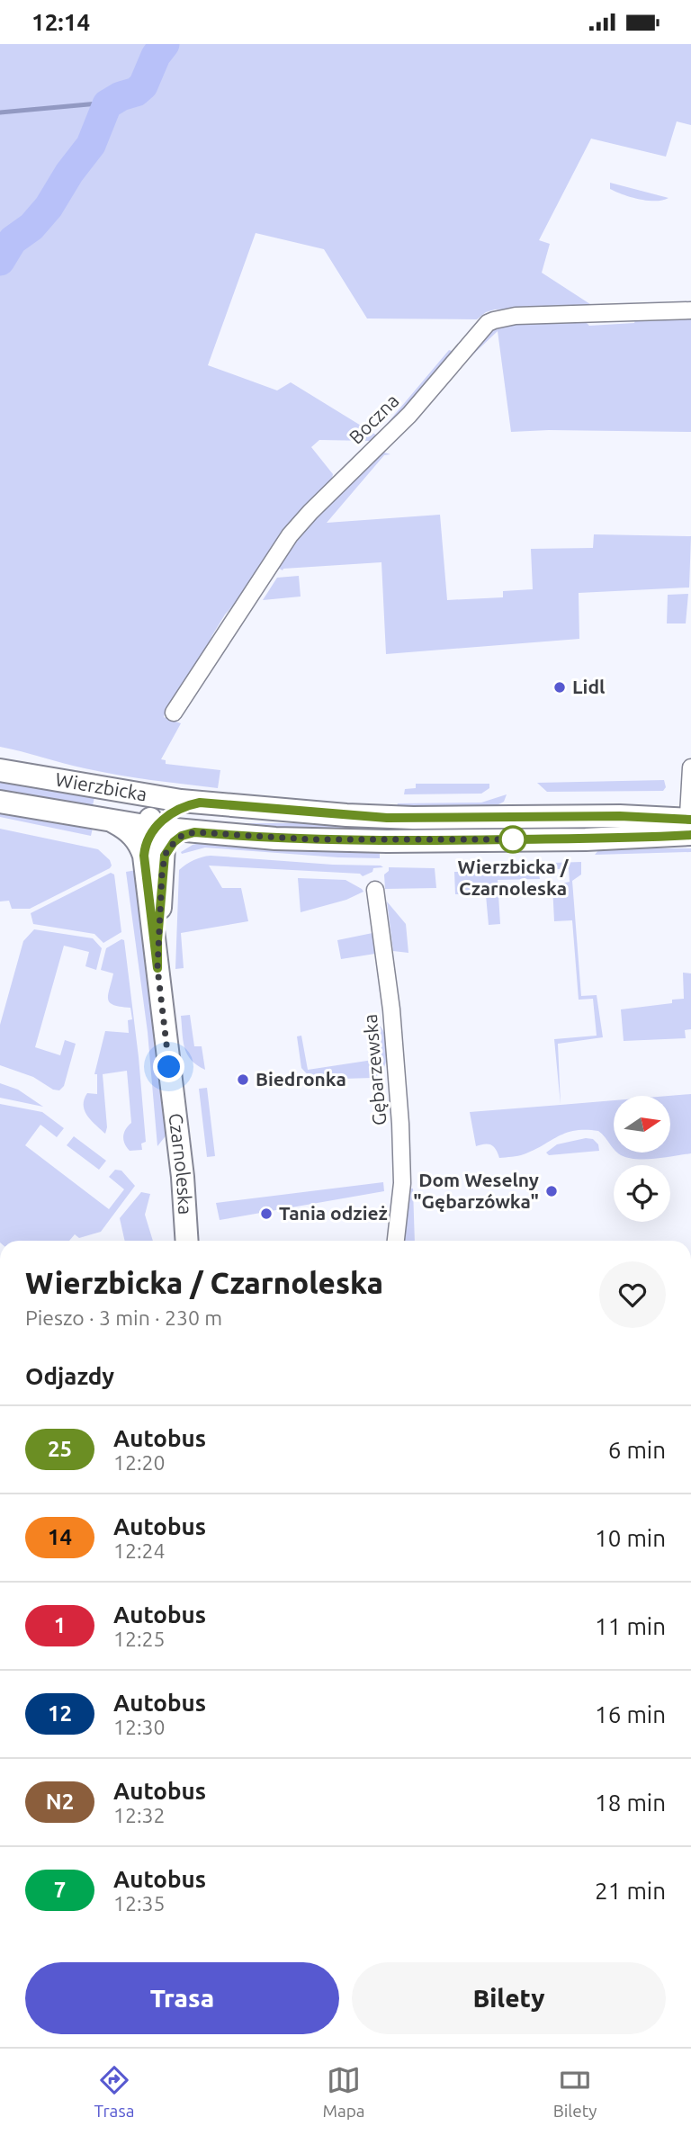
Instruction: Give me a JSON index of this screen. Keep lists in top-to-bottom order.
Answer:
{
  "streets": {
    "street": [
      "Boczna",
      "Wierzbicka",
      "Gębarzewska",
      "Czarnoleska"
    ]
  },
  "crossings": [
    ["Wierzbicka", "Czarnoleska"]
  ],
  "places": [
    "Lidl",
    "Wierzbicka / Czarnoleska",
    "Biedronka",
    "Dom Weselny \"Gębarzówka\"",
    "Tania odzież"
  ],
  "lines": ["bus line 25"],
  "north": "right",
  "page": {
    "status": "12:14",
    "heading": [
      ["Wierzbicka / Czarnoleska", "Pieszo · 3 min · 230 m"],
      "Odjazdy"
    ],
    "list": [
      {
        "mark": "25",
        "name": "Autobus",
        "note": "12:20",
        "value": "6 min"
      },
      {
        "mark": "14",
        "name": "Autobus",
        "note": "12:24",
        "value": "10 min"
      },
      {
        "mark": "1",
        "name": "Autobus",
        "note": "12:25",
        "value": "11 min"
      },
      {
        "mark": "12",
        "name": "Autobus",
        "note": "12:30",
        "value": "16 min"
      },
      {
        "mark": "N2",
        "name": "Autobus",
        "note": "12:32",
        "value": "18 min"
      },
      {
        "mark": "7",
        "name": "Autobus",
        "note": "12:35",
        "value": "21 min"
      }
    ],
    "buttons": ["Trasa", "Bilety"],
    "tabs": ["Trasa", "Mapa", "Bilety"]
  }
}
